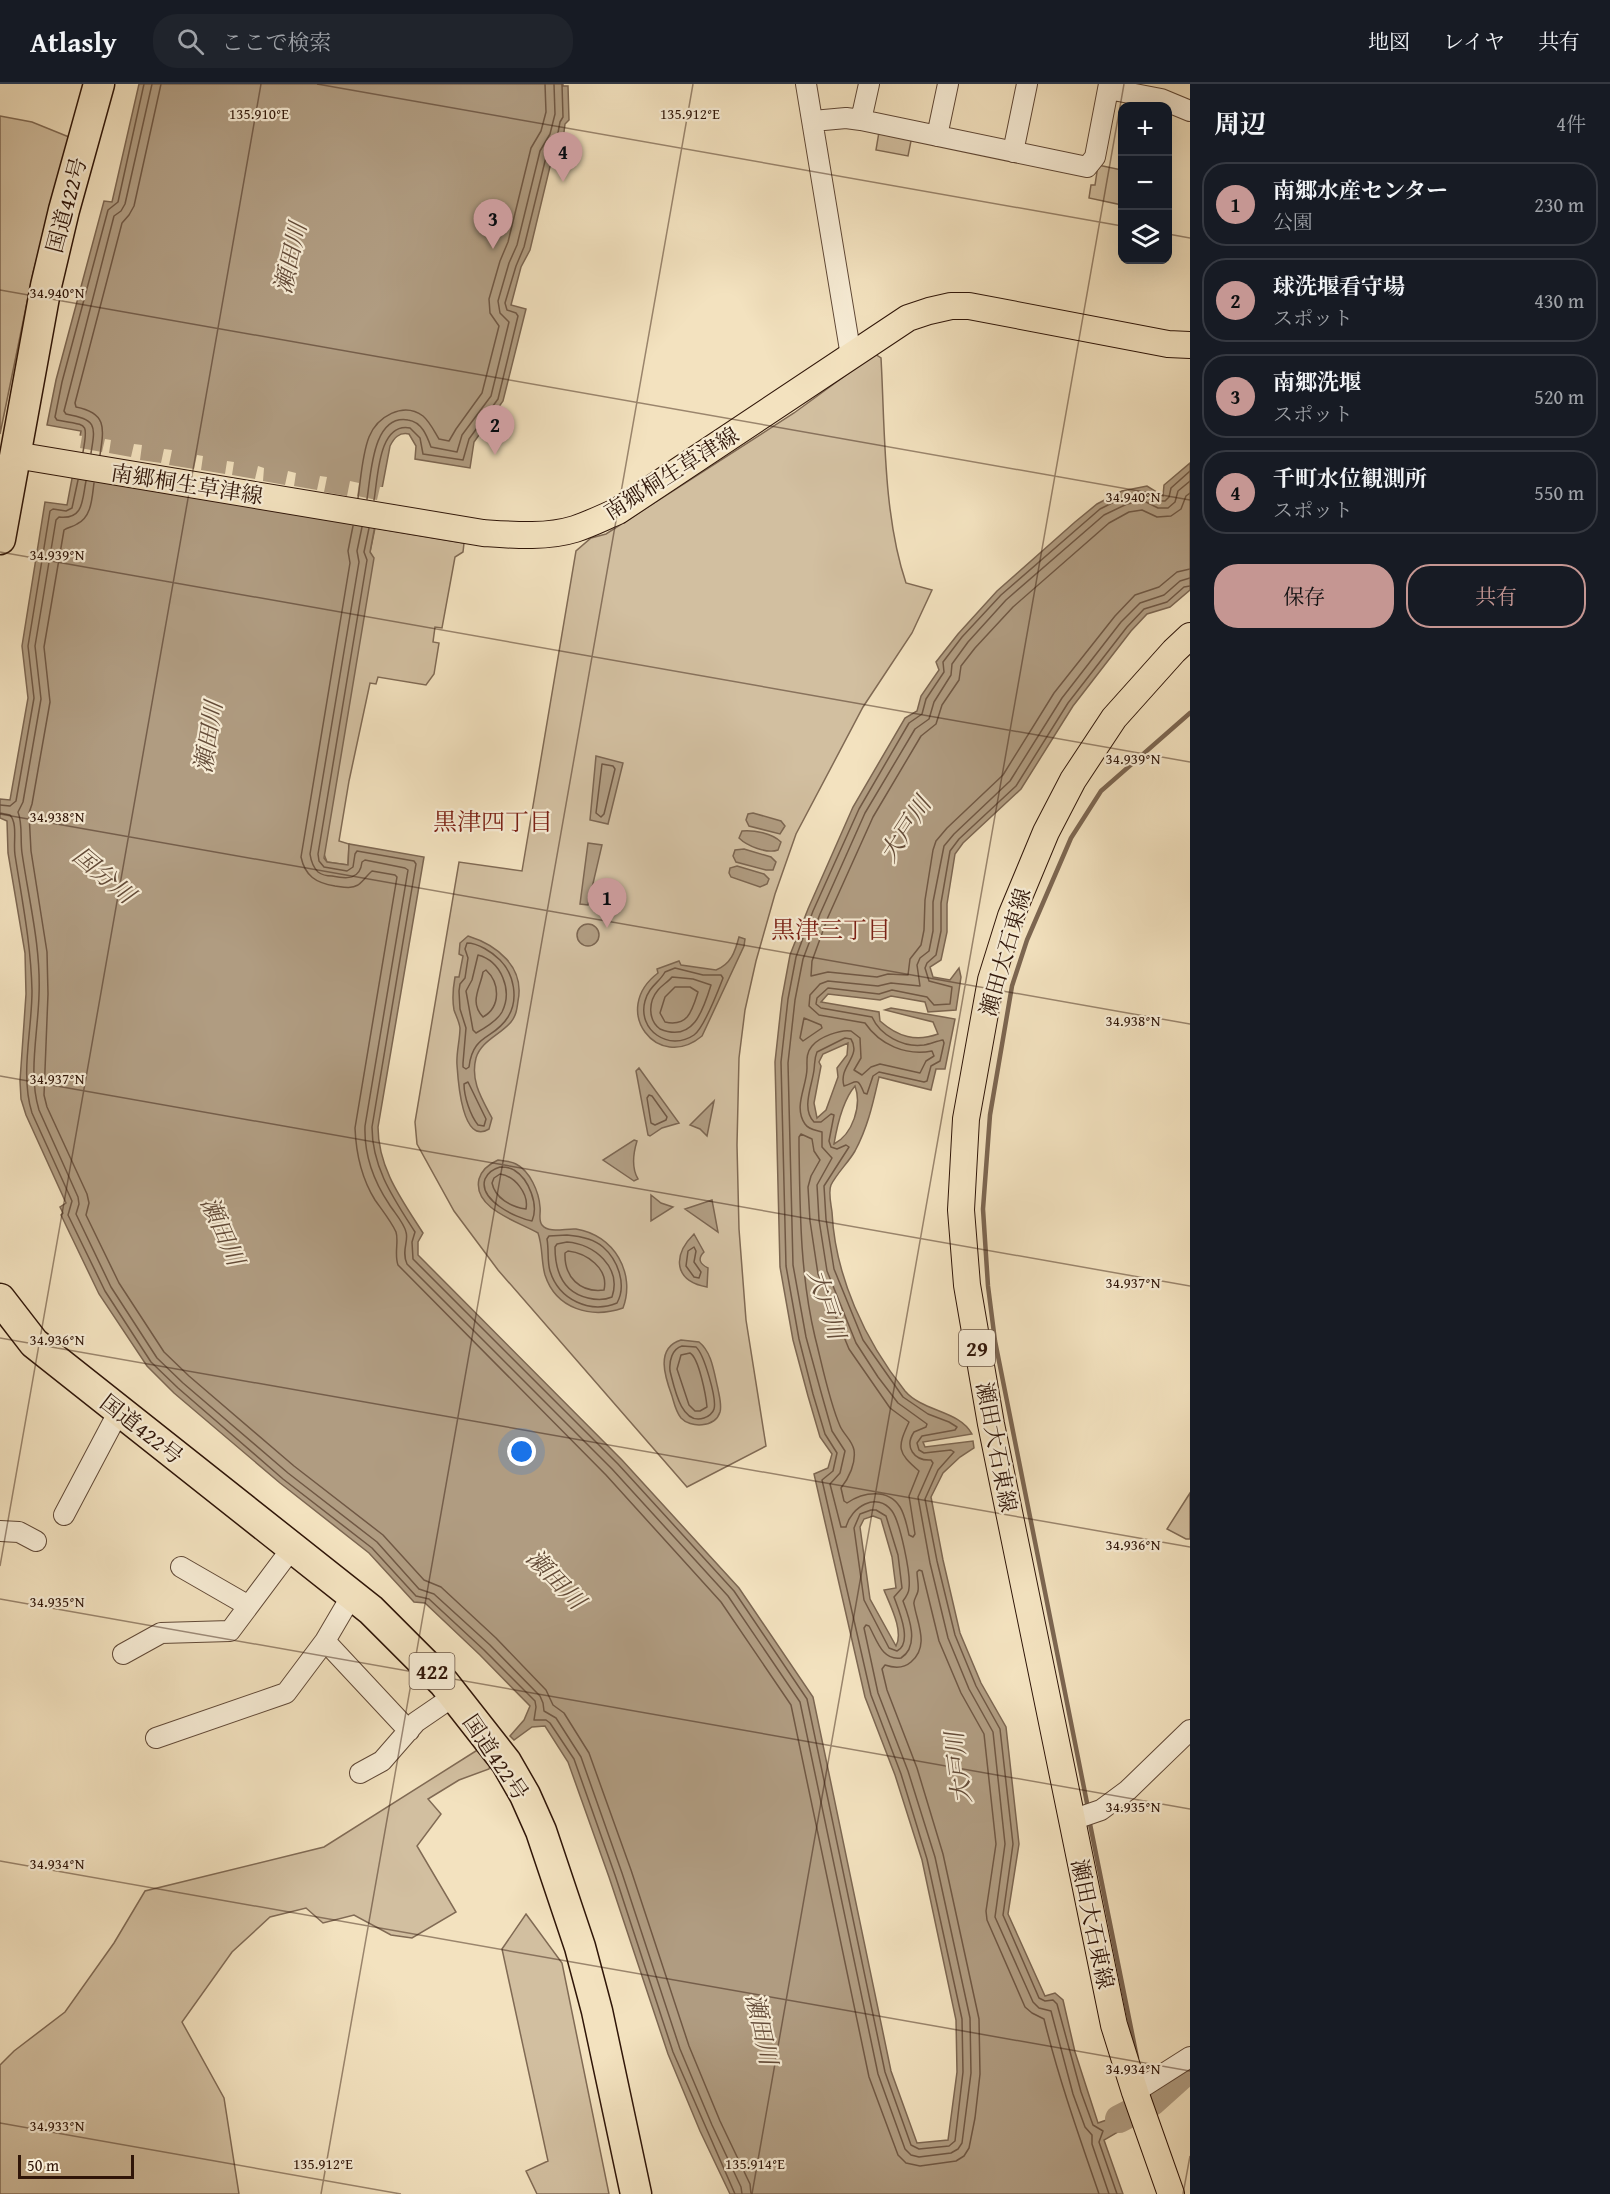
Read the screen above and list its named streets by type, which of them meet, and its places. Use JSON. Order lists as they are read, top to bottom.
{
  "streets": {
    "highway": ["国道422号", "422"],
    "main road": ["南郷桐生草津線", "瀬田大石東線", "29"]
  },
  "crossings": [
    ["国道422号", "南郷桐生草津線"]
  ],
  "districts": ["黒津四丁目", "黒津三丁目"],
  "water": ["瀬田川", "大戸川", "国分川"],
  "scale_bar": "50 m",
  "page": {
    "header": "Atlasly",
    "search": "ここで検索",
    "nav": ["地図", "レイヤ", "共有"],
    "heading": ["周辺", "4件"],
    "map_buttons": ["+", "−"],
    "pins": [
      "4",
      "3",
      "2",
      "1"
    ],
    "list": [
      {
        "mark": "1",
        "name": "南郷水産センター",
        "note": "公園",
        "value": "230 m"
      },
      {
        "mark": "2",
        "name": "球洗堰看守場",
        "note": "スポット",
        "value": "430 m"
      },
      {
        "mark": "3",
        "name": "南郷洗堰",
        "note": "スポット",
        "value": "520 m"
      },
      {
        "mark": "4",
        "name": "千町水位観測所",
        "note": "スポット",
        "value": "550 m"
      }
    ],
    "buttons": ["保存", "共有"],
    "scale": "50 m"
  },
  "coordinates": [
    "135.910°E",
    "135.912°E",
    "34.940°N",
    "34.939°N",
    "34.938°N",
    "34.937°N",
    "34.936°N",
    "34.935°N",
    "34.934°N",
    "34.933°N",
    "135.914°E"
  ]
}
